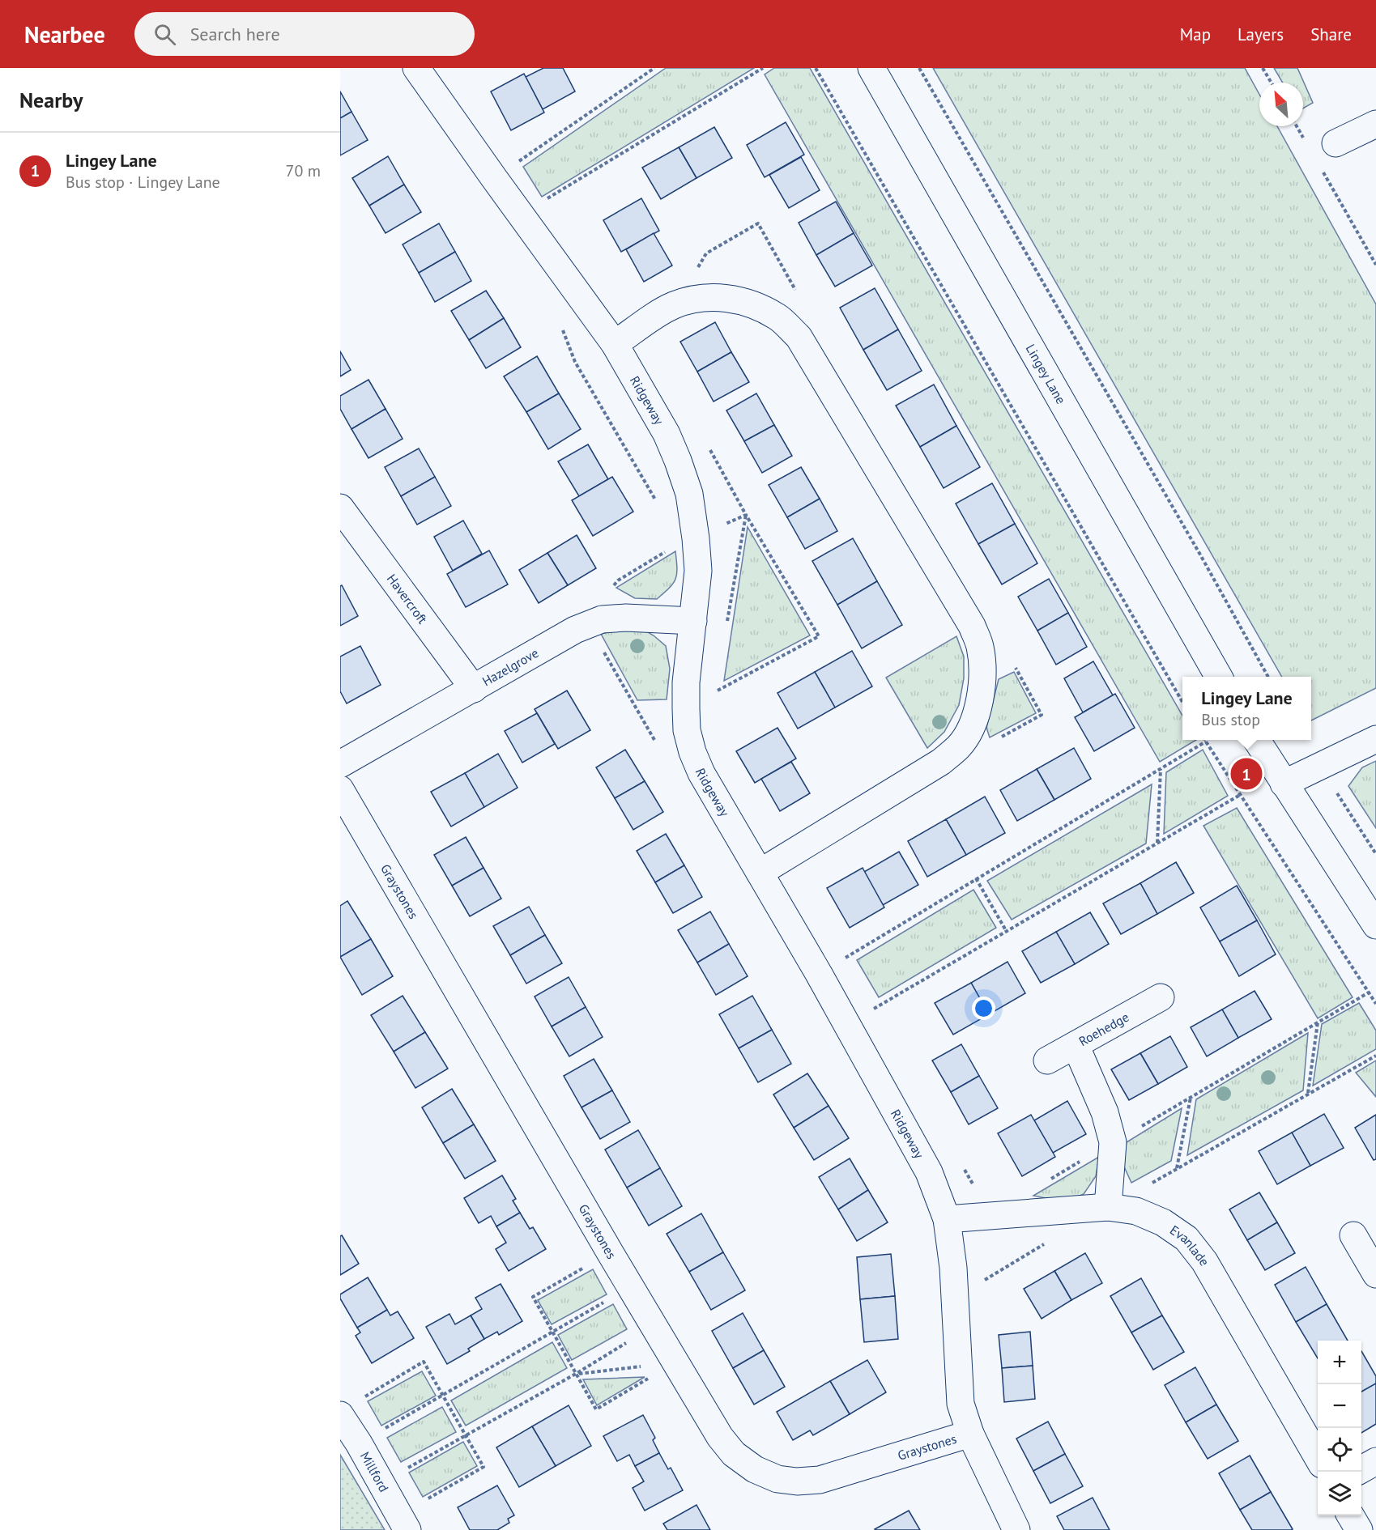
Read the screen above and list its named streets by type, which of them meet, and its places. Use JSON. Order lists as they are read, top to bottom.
{
  "streets": {
    "street": [
      "Lingey Lane",
      "Ridgeway",
      "Havercroft",
      "Hazelgrove",
      "Graystones",
      "Roehedge",
      "Evanlade",
      "Millford"
    ]
  },
  "crossings": [
    ["Ridgeway", "Hazelgrove"],
    ["Ridgeway", "Graystones"],
    ["Ridgeway", "Evanlade"],
    ["Havercroft", "Hazelgrove"]
  ],
  "north": "top left",
  "page": {
    "header": "Nearbee",
    "search": "Search here",
    "nav": ["Map", "Layers", "Share"],
    "heading": "Nearby",
    "list": [
      {
        "mark": "1",
        "name": "Lingey Lane",
        "note": "Bus stop · Lingey Lane",
        "value": "70 m"
      }
    ],
    "popup": ["Lingey Lane", "Bus stop"],
    "pins": "1",
    "map_buttons": ["+", "−"]
  }
}
